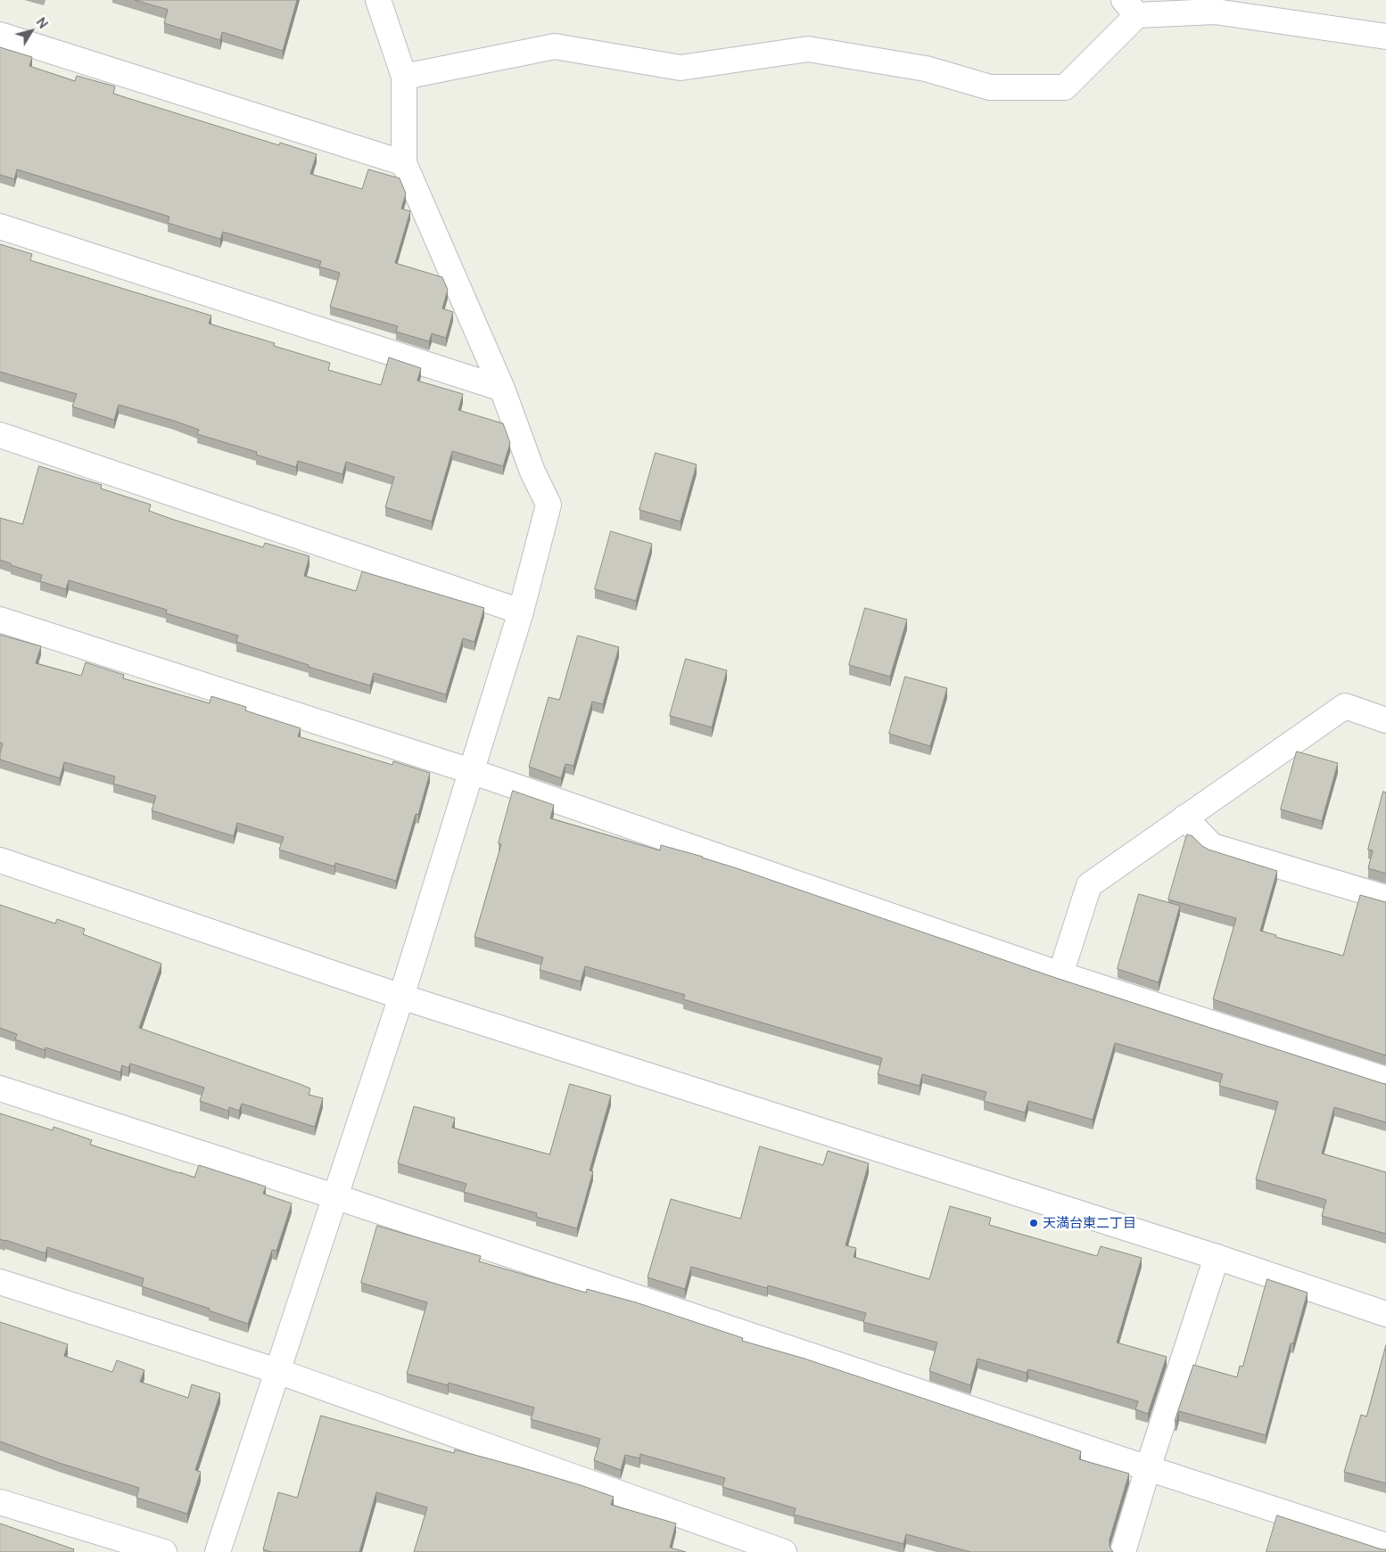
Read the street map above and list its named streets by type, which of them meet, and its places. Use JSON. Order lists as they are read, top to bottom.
{
  "places": ["天満台東二丁目"],
  "north": "top right"
}
